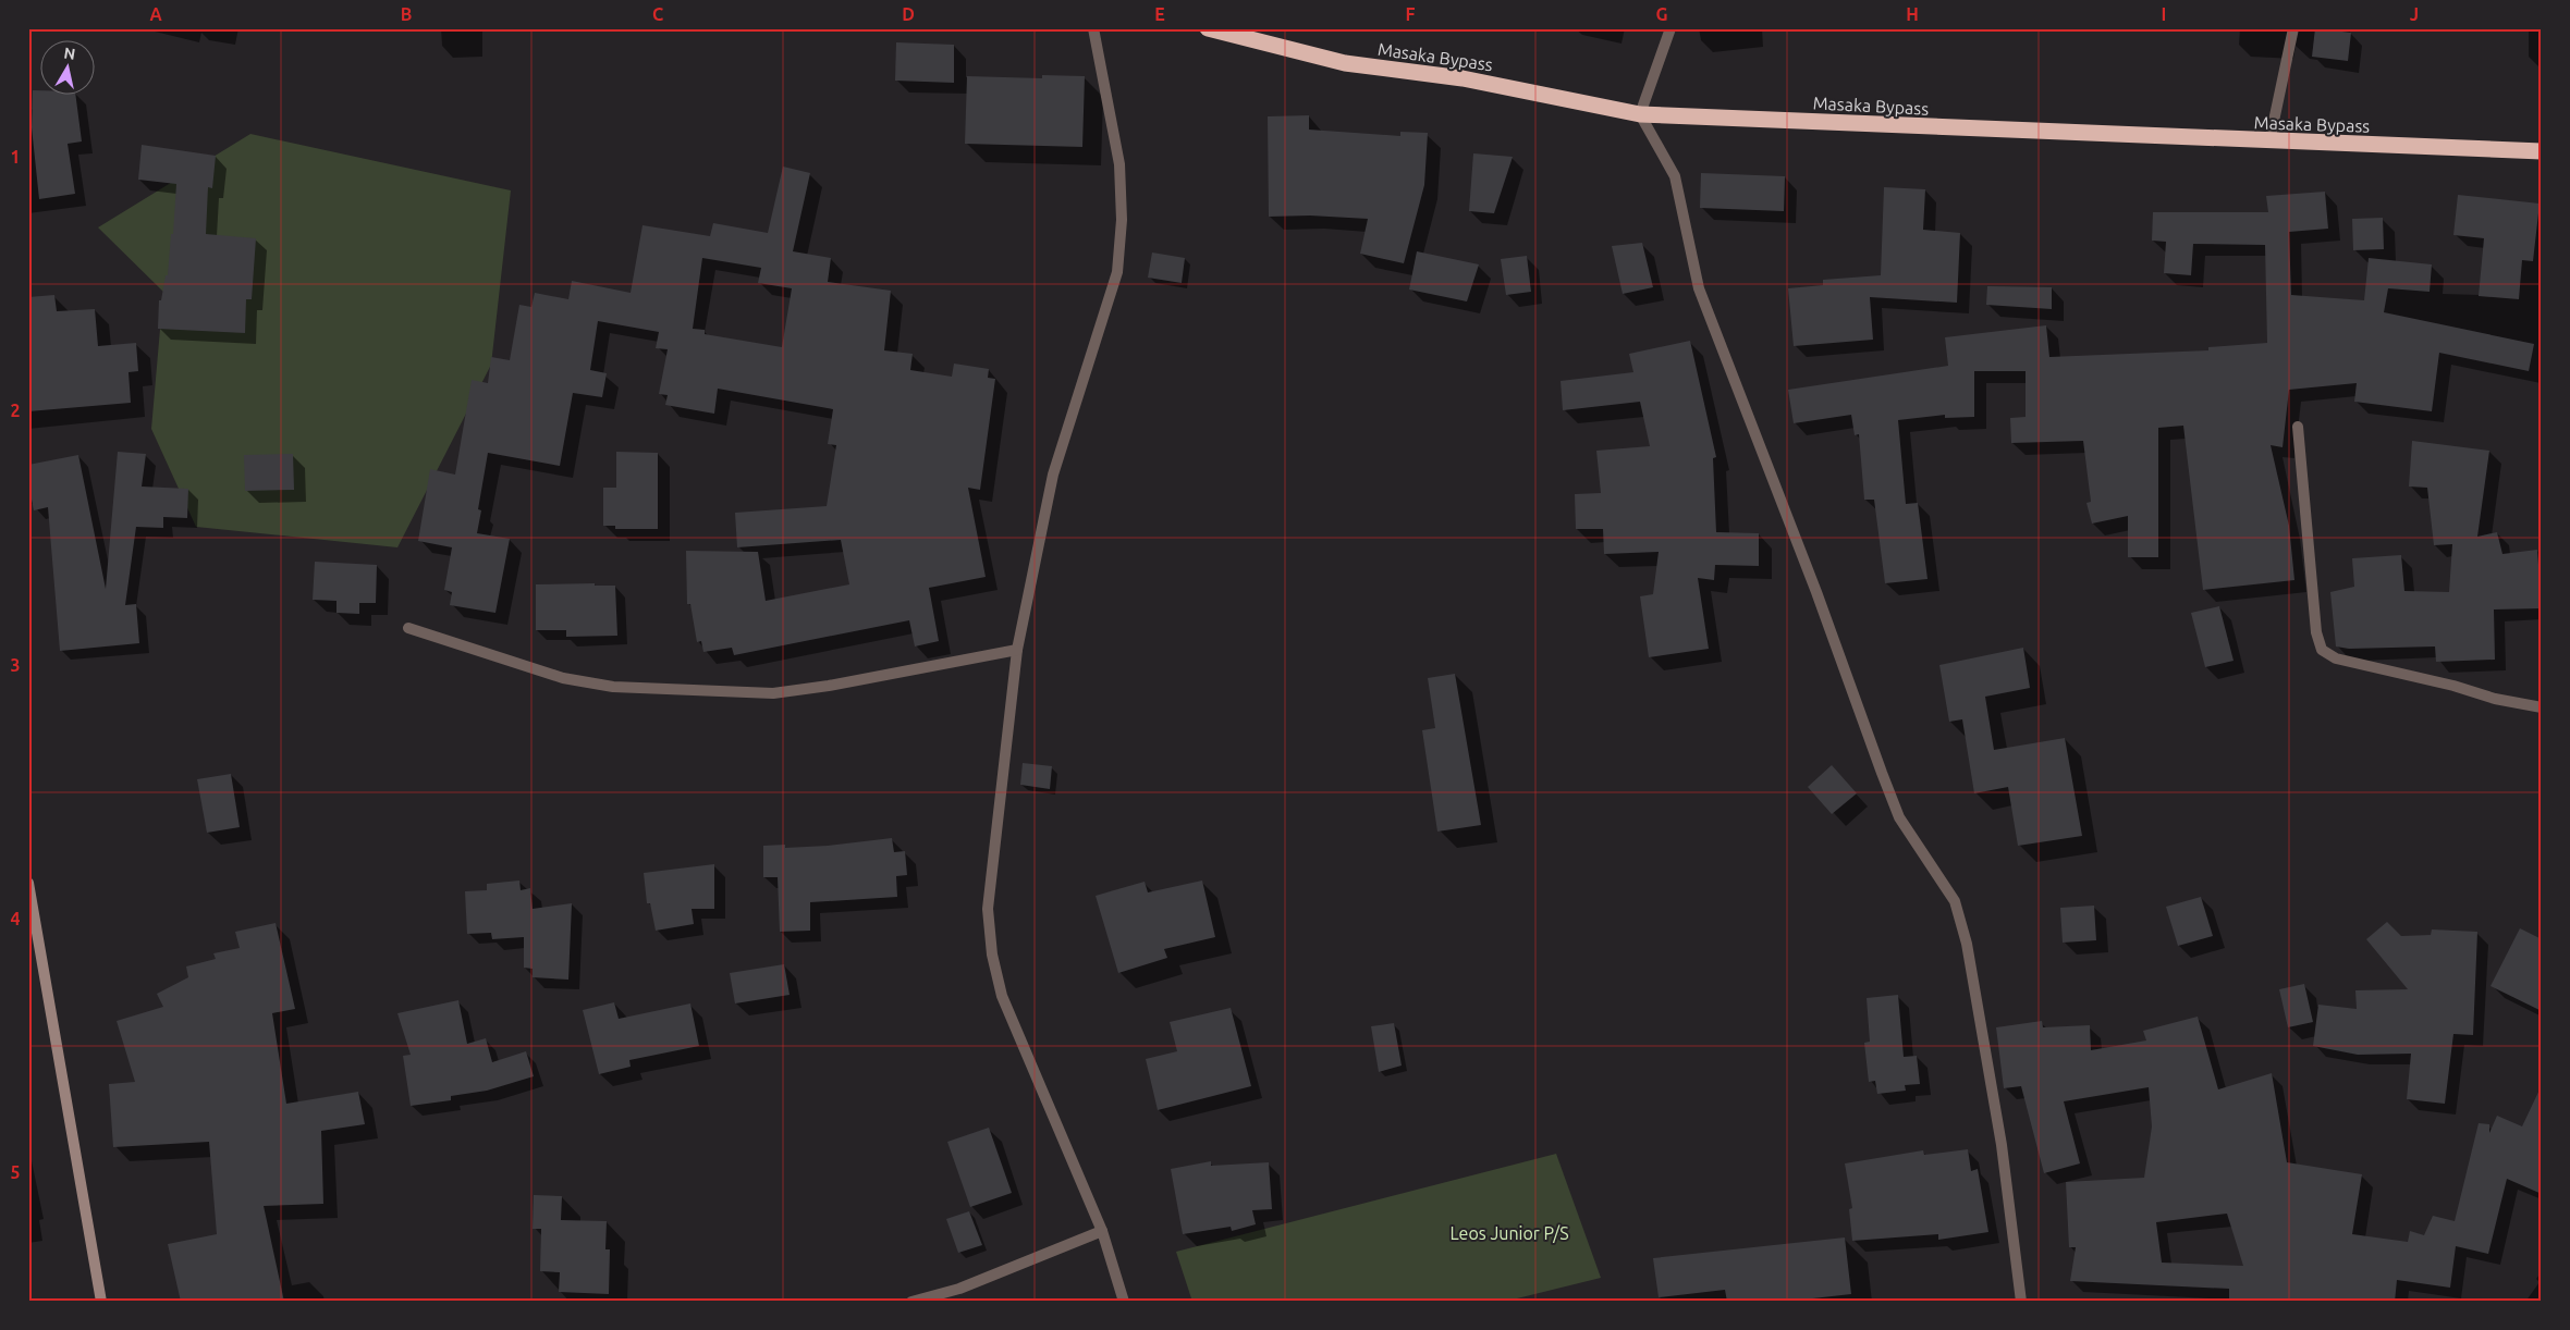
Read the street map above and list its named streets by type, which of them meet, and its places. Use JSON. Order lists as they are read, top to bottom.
{
  "streets": {
    "highway": ["Masaka Bypass"]
  },
  "parks": ["Leos Junior P/S"],
  "north": "top",
  "grid": {
    "columns": [
      "A",
      "B",
      "C",
      "D",
      "E",
      "F",
      "G",
      "H",
      "I",
      "J"
    ],
    "rows": [
      "1",
      "2",
      "3",
      "4",
      "5"
    ]
  }
}
